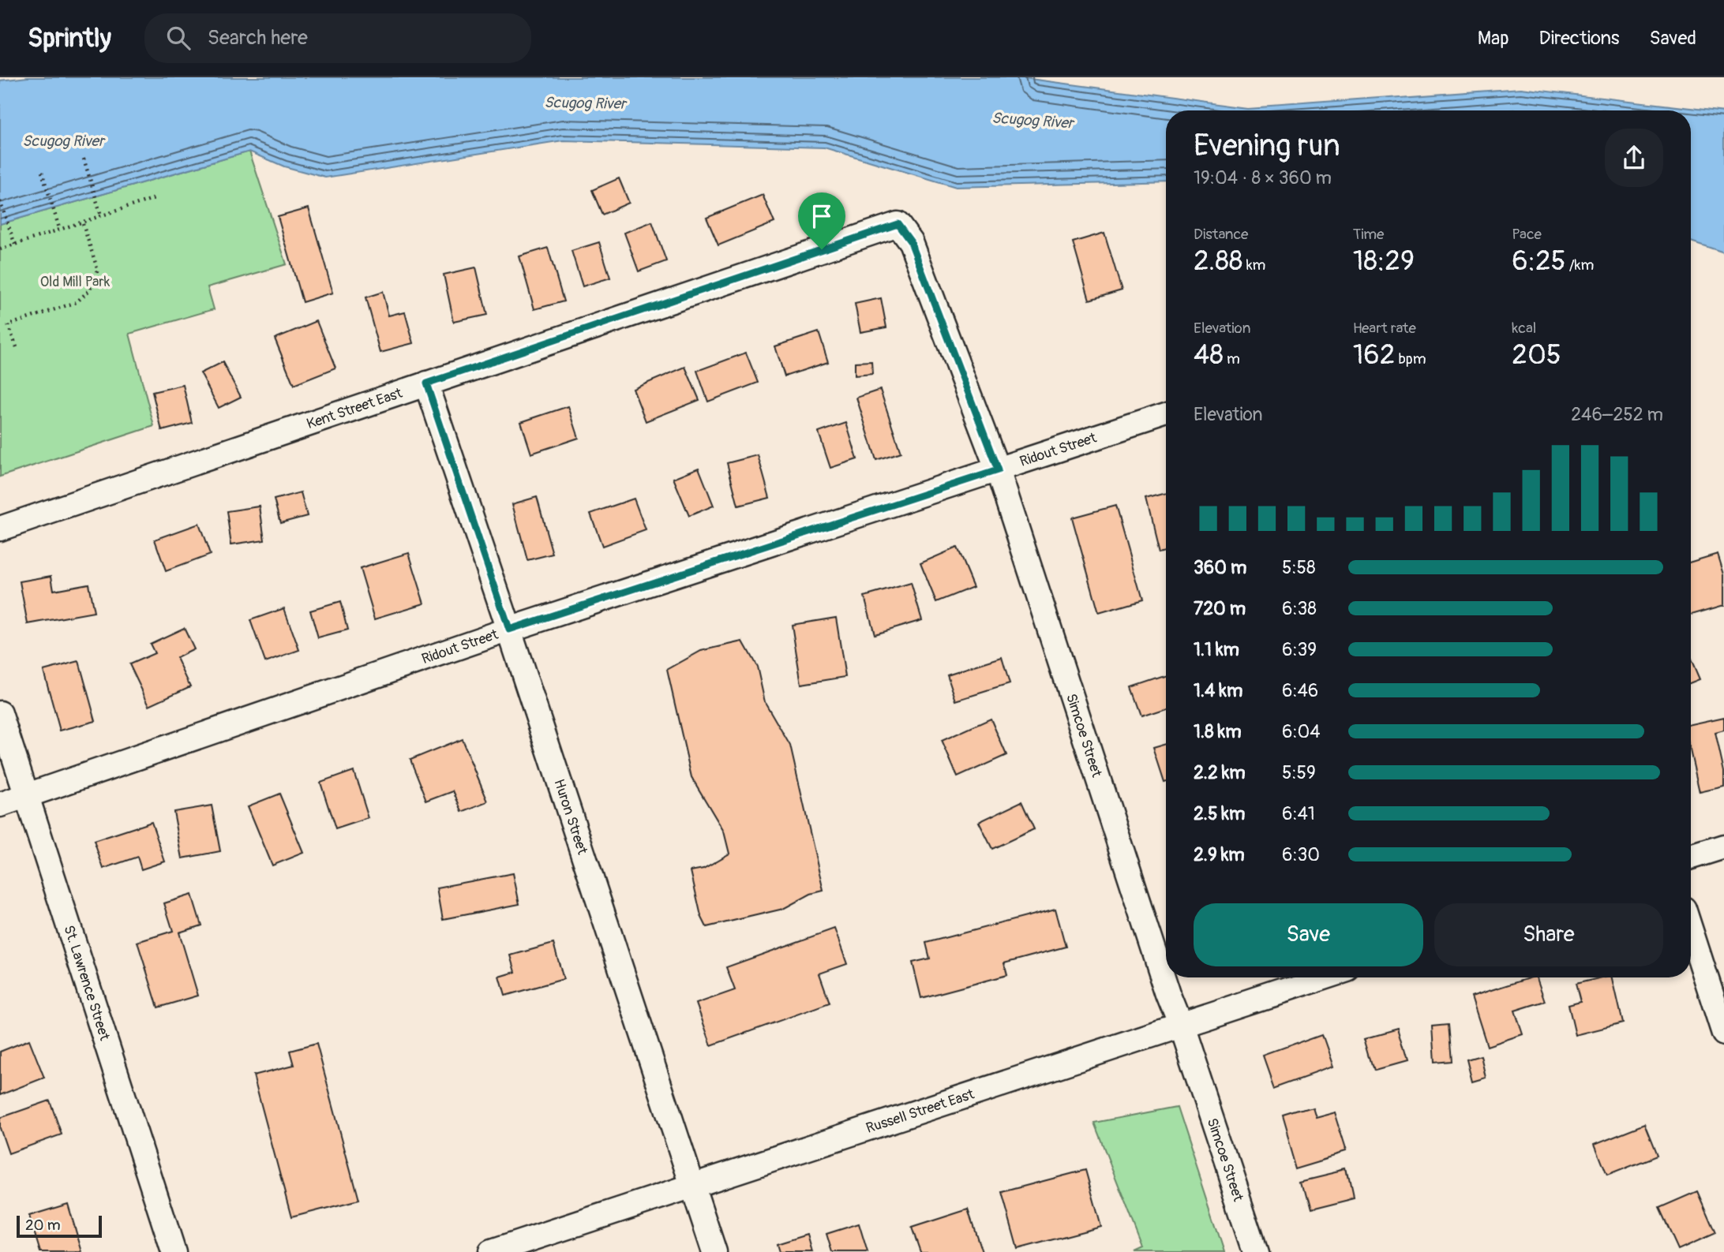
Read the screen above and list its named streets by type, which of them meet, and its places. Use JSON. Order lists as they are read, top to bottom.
{
  "streets": {
    "street": [
      "Kent Street East",
      "Ridout Street",
      "Simcoe Street",
      "Huron Street",
      "St. Lawrence Street",
      "Russell Street East"
    ]
  },
  "crossings": [
    ["Kent Street East", "Simcoe Street"],
    ["Kent Street East", "Huron Street"],
    ["Ridout Street", "Simcoe Street"],
    ["Ridout Street", "Huron Street"],
    ["Ridout Street", "St. Lawrence Street"],
    ["Simcoe Street", "Russell Street East"],
    ["Huron Street", "Russell Street East"]
  ],
  "water": ["Scugog River"],
  "parks": ["Old Mill Park"],
  "scale_bar": "20 m",
  "page": {
    "header": "Sprintly",
    "search": "Search here",
    "nav": ["Map", "Directions", "Saved"],
    "heading": ["Evening run", "19:04 · 8 × 360 m"],
    "stats": [
      ["Distance", "2.88 km"],
      ["Time", "18:29"],
      ["Pace", "6:25 /km"],
      ["Elevation", "48 m"],
      ["Heart rate", "162 bpm"],
      ["kcal", "205"]
    ],
    "chart": ["Elevation", "246–252 m"],
    "list": [
      {
        "name": "360 m",
        "note": "5:58"
      },
      {
        "name": "720 m",
        "note": "6:38"
      },
      {
        "name": "1.1 km",
        "note": "6:39"
      },
      {
        "name": "1.4 km",
        "note": "6:46"
      },
      {
        "name": "1.8 km",
        "note": "6:04"
      },
      {
        "name": "2.2 km",
        "note": "5:59"
      },
      {
        "name": "2.5 km",
        "note": "6:41"
      },
      {
        "name": "2.9 km",
        "note": "6:30"
      }
    ],
    "buttons": ["Save", "Share"],
    "scale": "20 m"
  }
}
